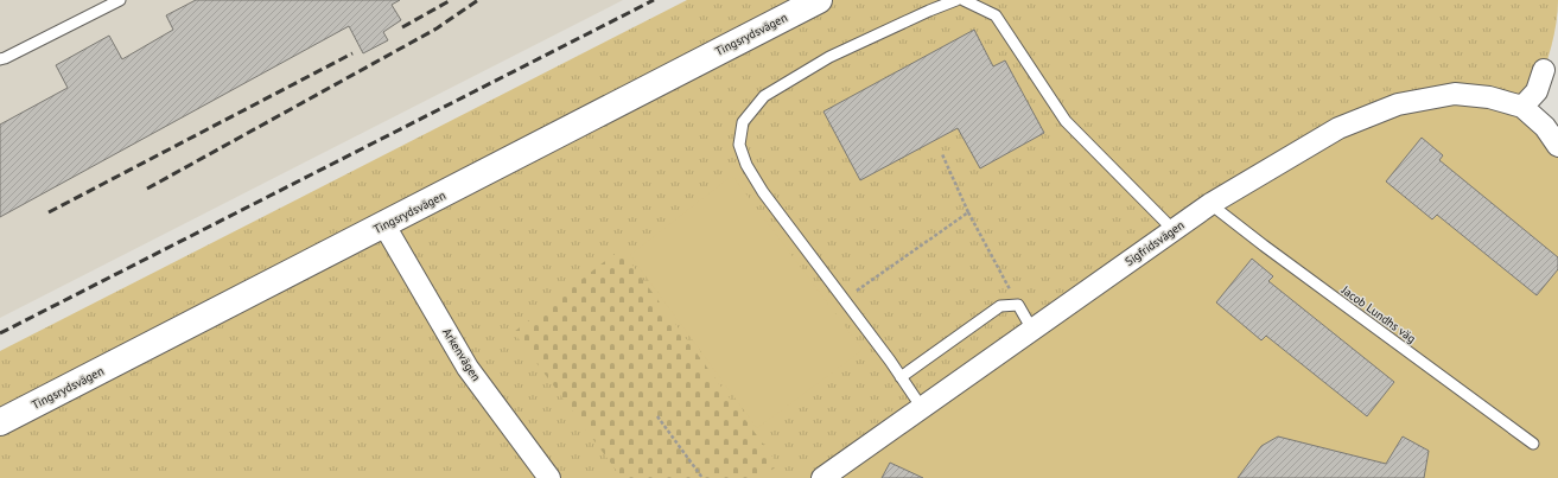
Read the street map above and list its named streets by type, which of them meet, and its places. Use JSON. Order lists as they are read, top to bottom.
{
  "streets": {
    "street": ["Tingsrydsvägen", "Sigfridsvägen", "Arkenvägen"],
    "lane": ["Jacob Lundhs väg"]
  },
  "crossings": [
    ["Tingsrydsvägen", "Arkenvägen"],
    ["Sigfridsvägen", "Jacob Lundhs väg"]
  ]
}
